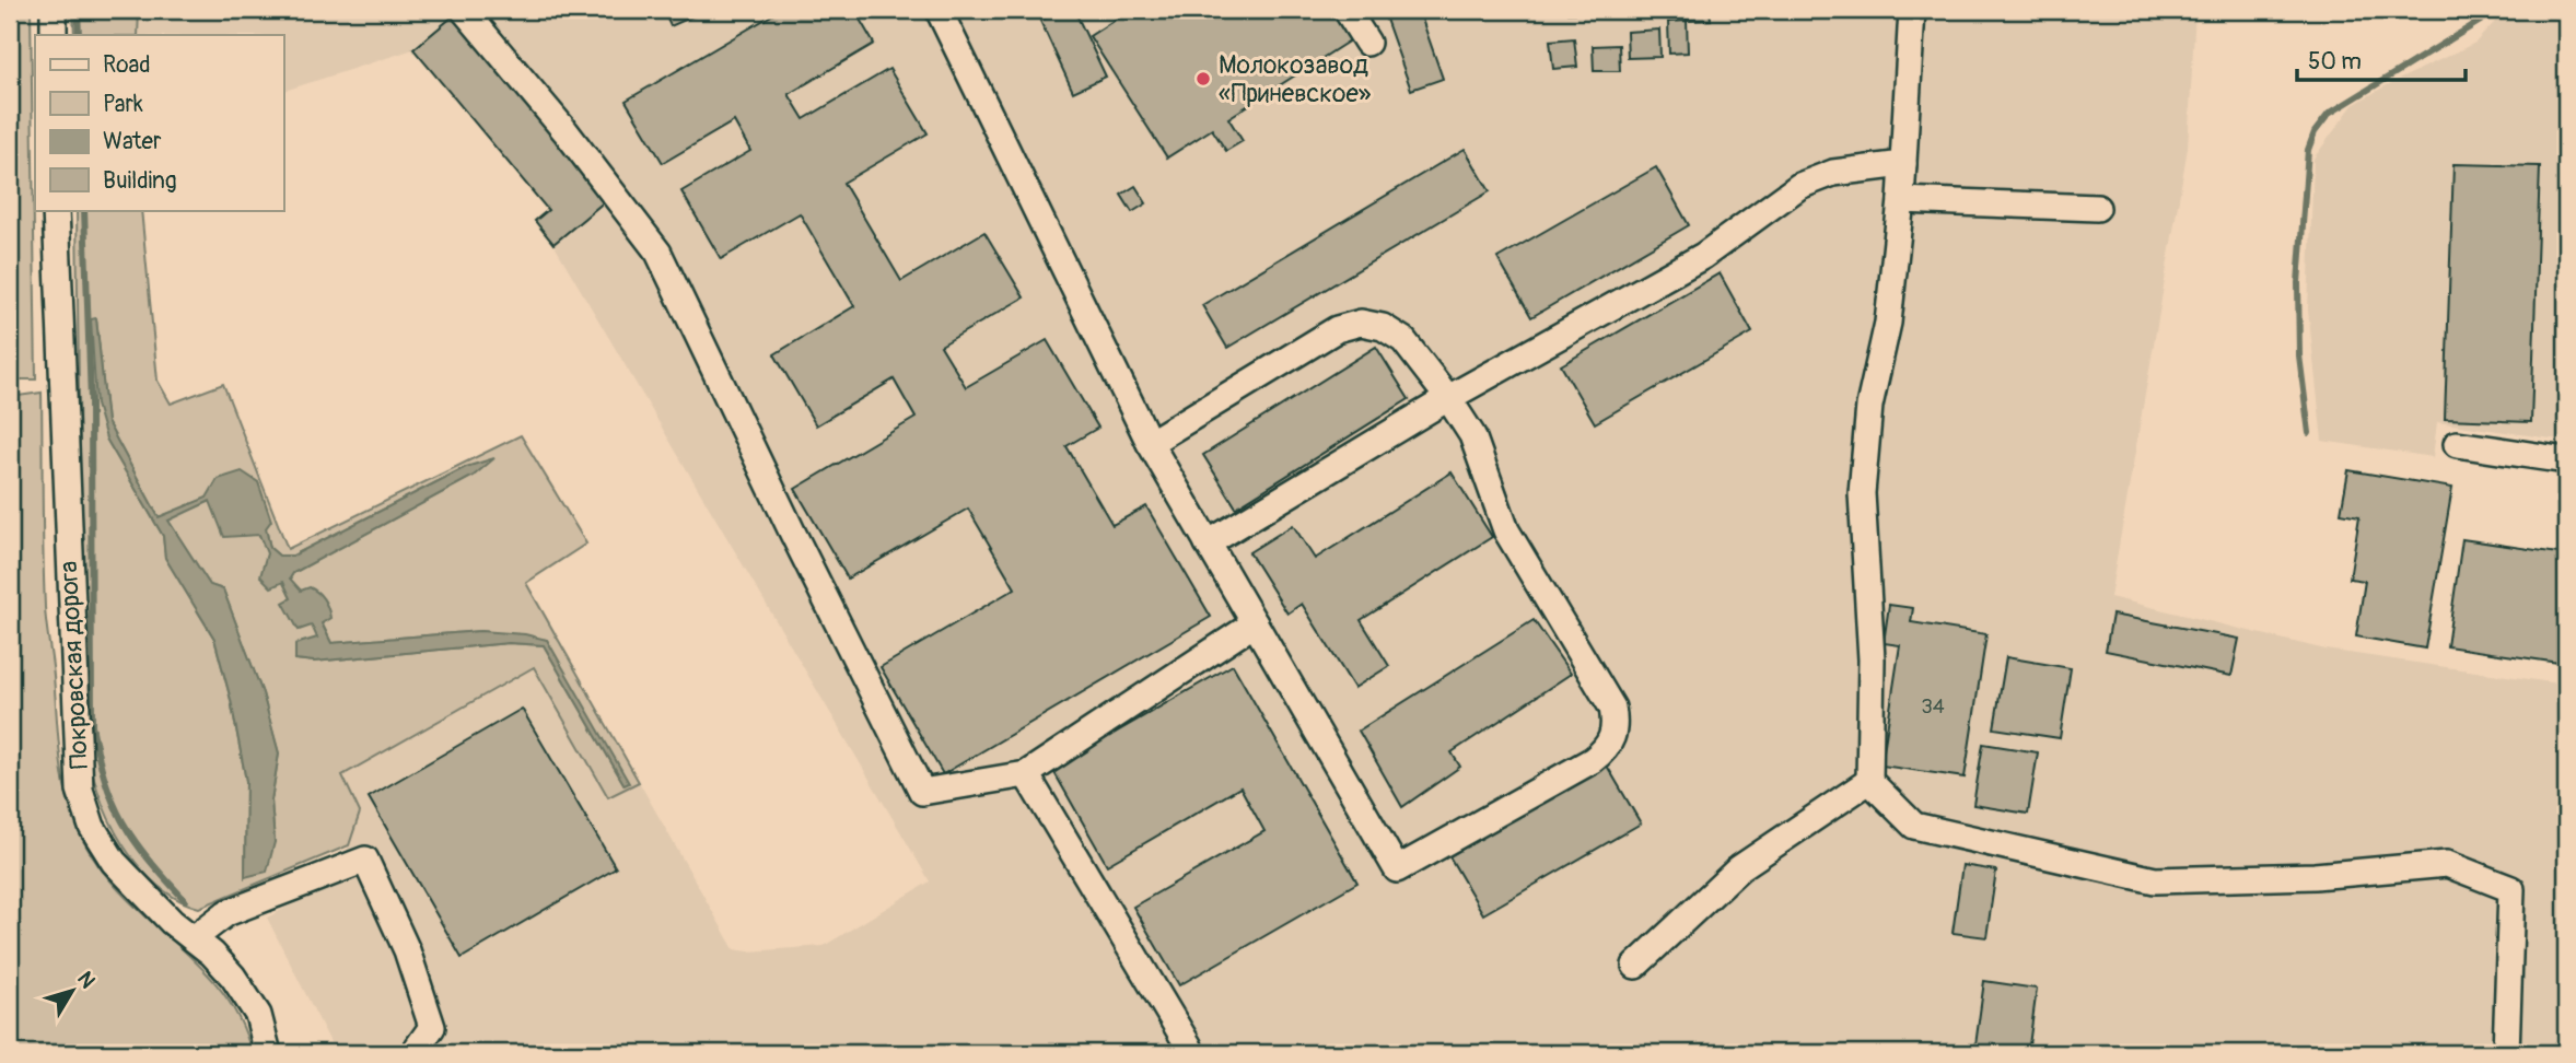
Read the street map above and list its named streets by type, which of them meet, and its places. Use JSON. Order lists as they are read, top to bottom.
{
  "streets": {
    "street": ["Покровская дорога"]
  },
  "places": ["Молокозавод «Приневское»"],
  "house_numbers": ["34"],
  "legend": [
    "Road",
    "Park",
    "Water",
    "Building"
  ],
  "scale_bar": "50 m",
  "north": "top right"
}
